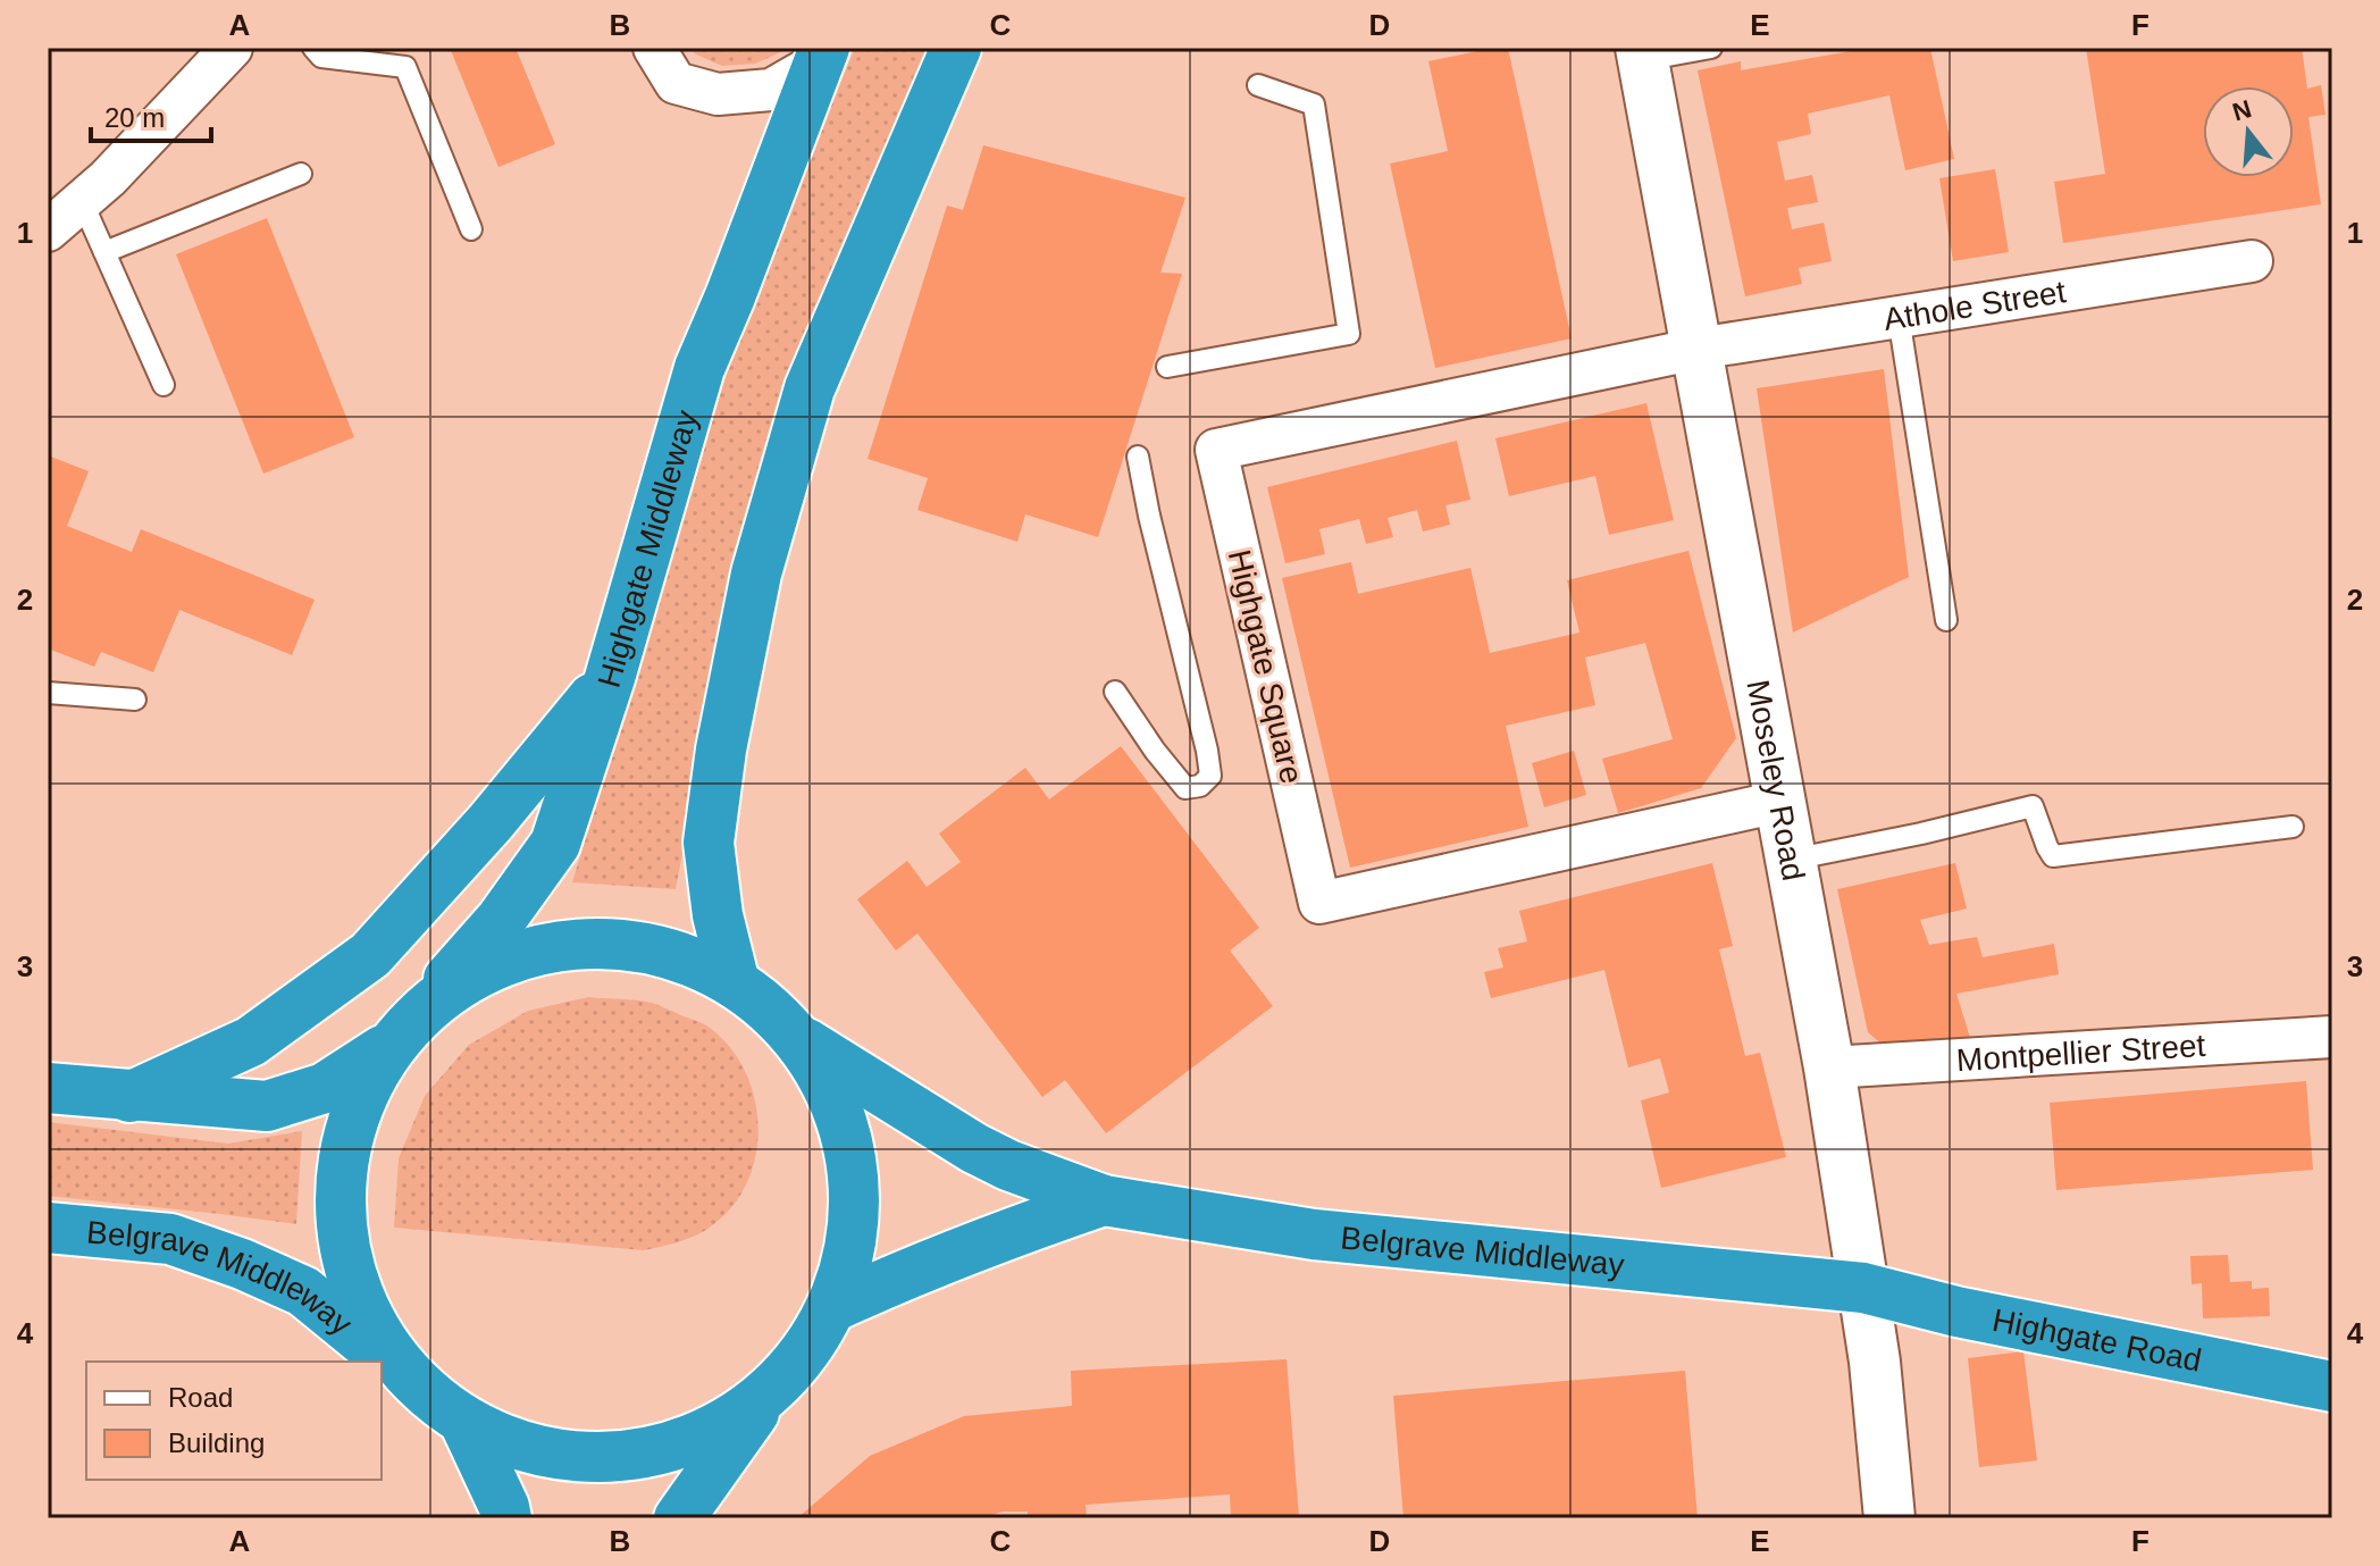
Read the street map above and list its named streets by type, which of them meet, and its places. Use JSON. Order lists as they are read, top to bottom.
{
  "streets": {
    "highway": ["Highgate Middleway", "Belgrave Middleway", "Highgate Road"],
    "street": [
      "Athole Street",
      "Highgate Square",
      "Moseley Road",
      "Montpellier Street"
    ]
  },
  "crossings": [
    ["Athole Street", "Highgate Square"],
    ["Athole Street", "Moseley Road"],
    ["Highgate Square", "Moseley Road"],
    ["Moseley Road", "Montpellier Street"],
    ["Moseley Road", "Belgrave Middleway"],
    ["Moseley Road", "Highgate Road"],
    ["Belgrave Middleway", "Highgate Road"]
  ],
  "legend": ["Road", "Building"],
  "scale_bar": "20 m",
  "north": "top",
  "grid": {
    "columns": [
      "A",
      "B",
      "C",
      "D",
      "E",
      "F"
    ],
    "rows": [
      "1",
      "2",
      "3",
      "4"
    ]
  }
}
